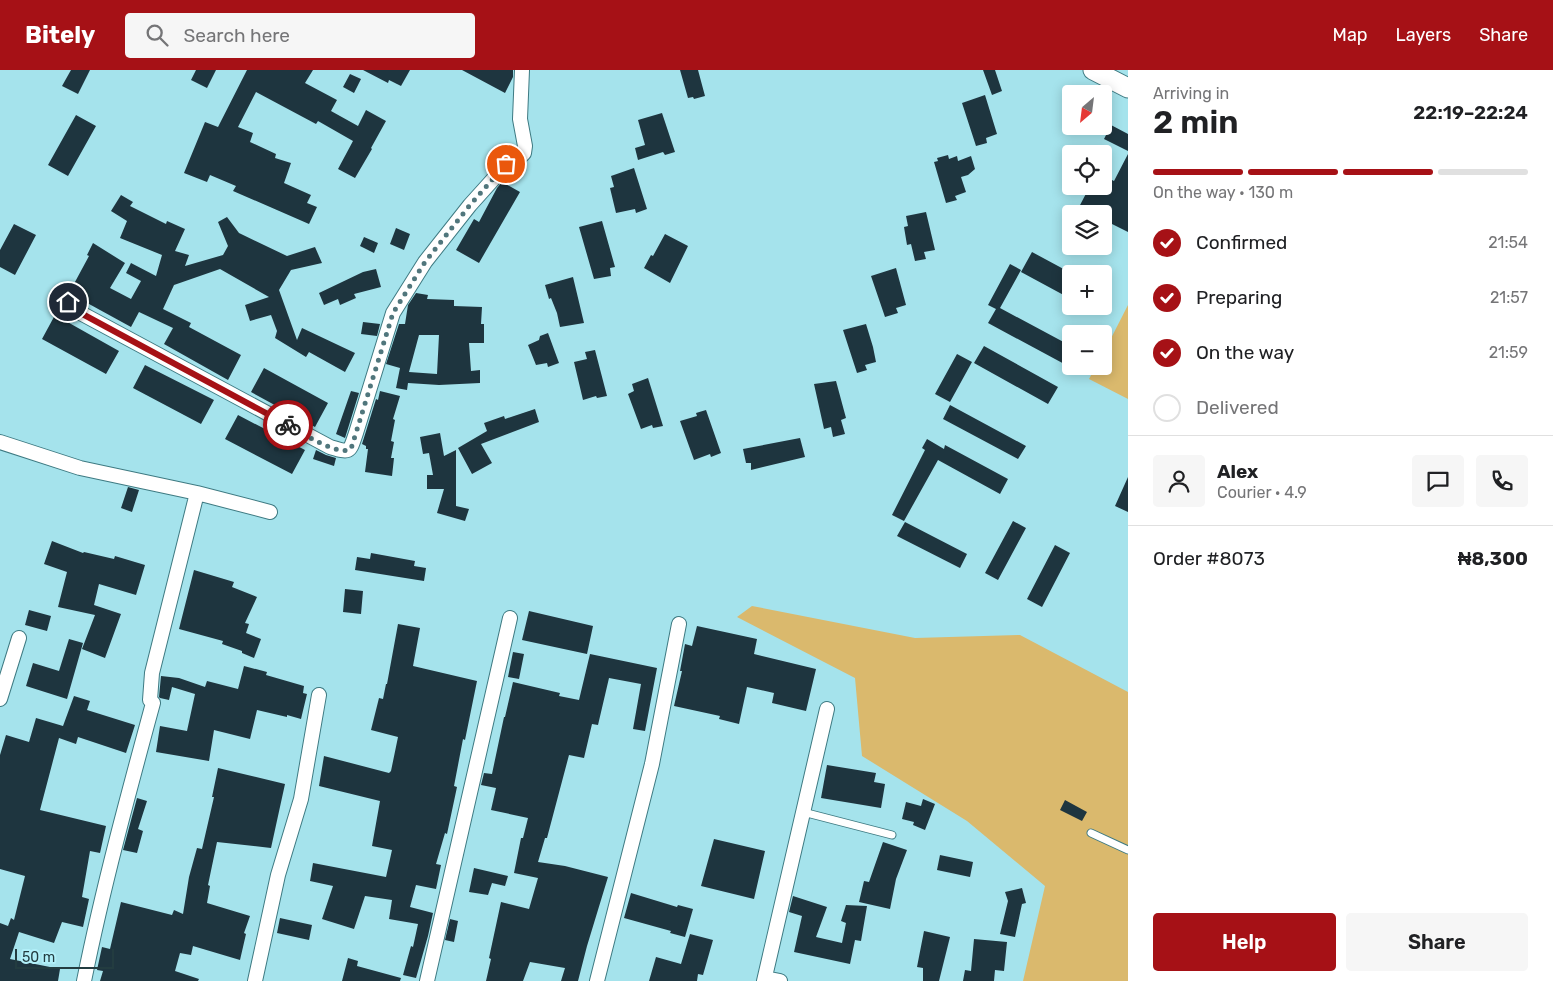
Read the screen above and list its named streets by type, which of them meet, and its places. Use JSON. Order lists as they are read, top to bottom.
{
  "scale_bar": "50 m",
  "north": "bottom left",
  "page": {
    "header": "Bitely",
    "search": "Search here",
    "nav": ["Map", "Layers", "Share"],
    "heading": ["2 min", "Arriving in", "22:19–22:24"],
    "panel": [
      "Alex",
      "Courier · 4.9",
      "Order #8073",
      "₦8,300"
    ],
    "map_buttons": ["+", "−"],
    "bar": "On the way · 130 m",
    "list": [
      ["Confirmed", "21:54"],
      ["Preparing", "21:57"],
      ["On the way", "21:59"],
      "Delivered"
    ],
    "buttons": ["Help", "Share"],
    "scale": "50 m"
  }
}
